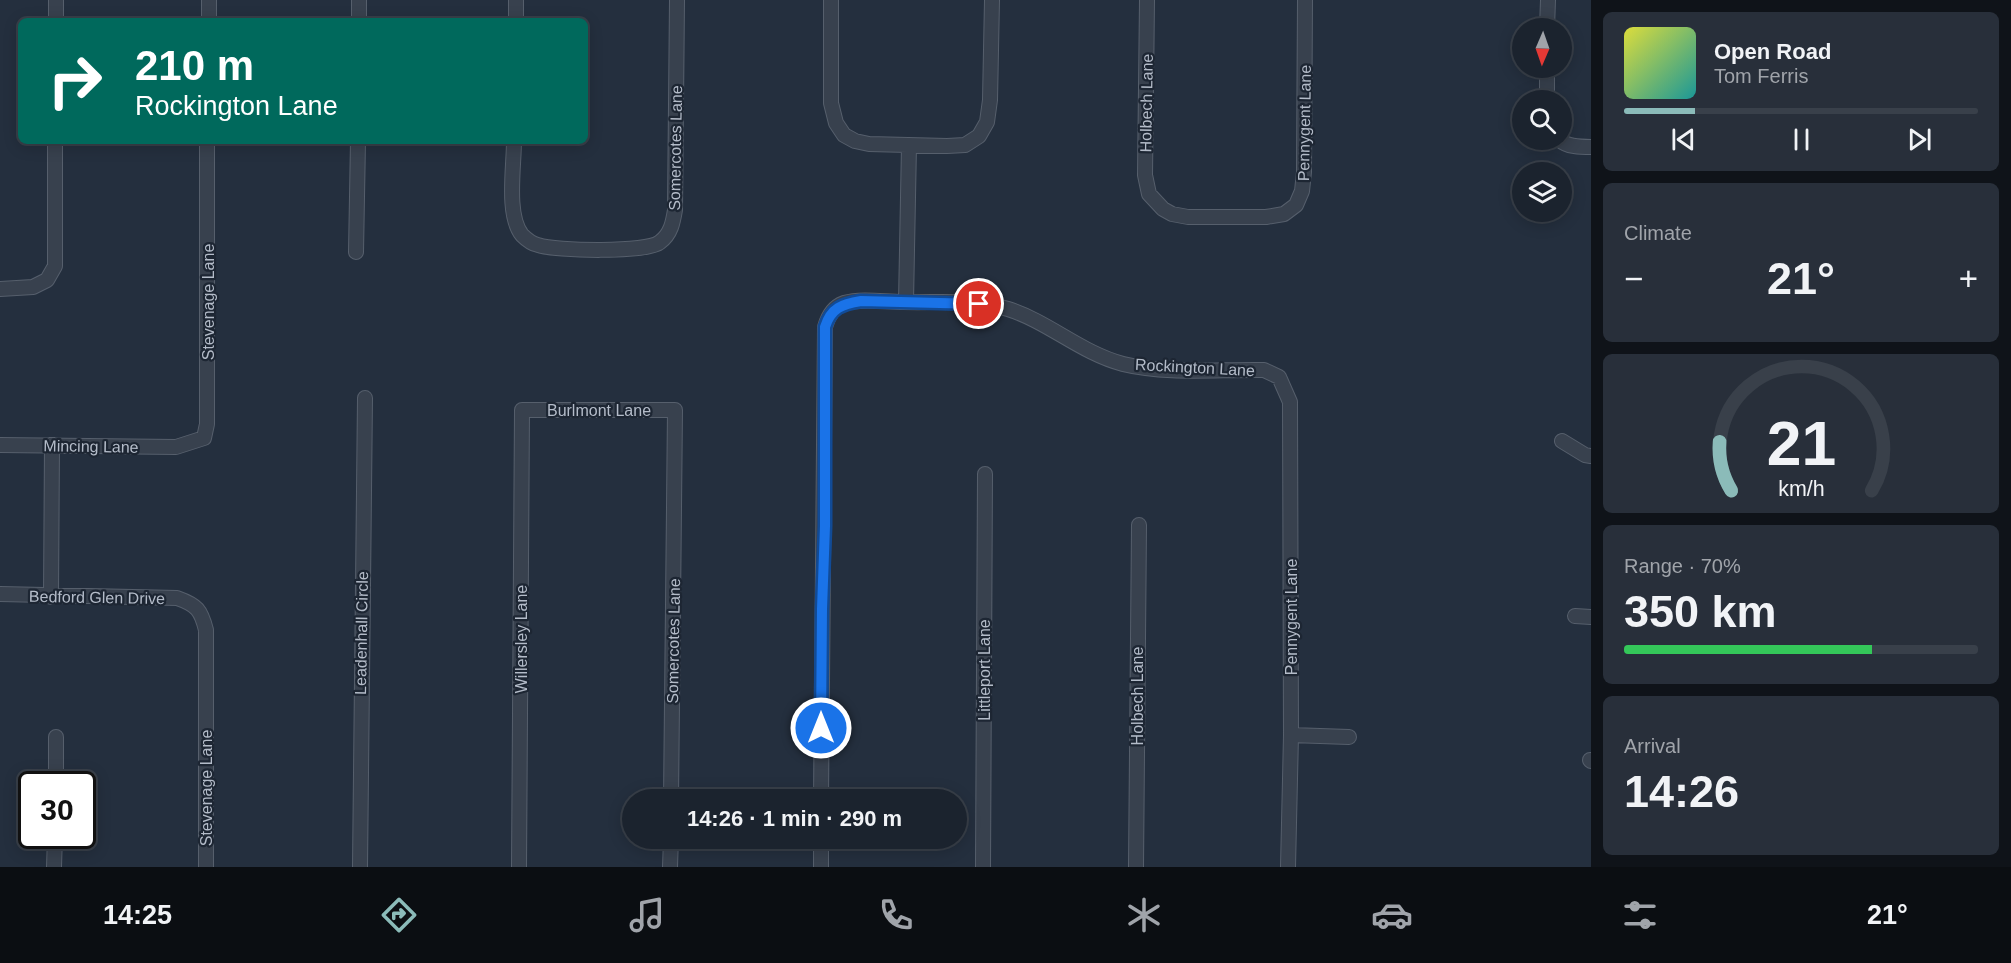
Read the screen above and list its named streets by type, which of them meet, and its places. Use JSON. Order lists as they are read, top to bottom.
{
  "streets": {
    "street": [
      "Holbech Lane",
      "Pennygent Lane",
      "Somercotes Lane",
      "Stevenage Lane",
      "Rockington Lane",
      "Burlmont Lane",
      "Mincing Lane",
      "Bedford Glen Drive",
      "Leadenhall Circle",
      "Willersley Lane",
      "Littleport Lane"
    ]
  },
  "crossings": [
    ["Holbech Lane", "Pennygent Lane"],
    ["Pennygent Lane", "Rockington Lane"],
    ["Somercotes Lane", "Burlmont Lane"],
    ["Stevenage Lane", "Mincing Lane"],
    ["Stevenage Lane", "Bedford Glen Drive"],
    ["Burlmont Lane", "Willersley Lane"]
  ],
  "north": "bottom",
  "page": {
    "turn": ["210 m", "Rockington Lane"],
    "song": ["Open Road", "Tom Ferris"],
    "tile": [
      "Climate",
      ["Range · 70%", "350 km"],
      ["Arrival", "14:26"]
    ],
    "heat": ["−", "21°", "+"],
    "limit": "30",
    "trip": "14:26 · 1 min · 290 m",
    "tabs": ["14:25", "21°"],
    "gauge": ["21", "km/h"]
  }
}
